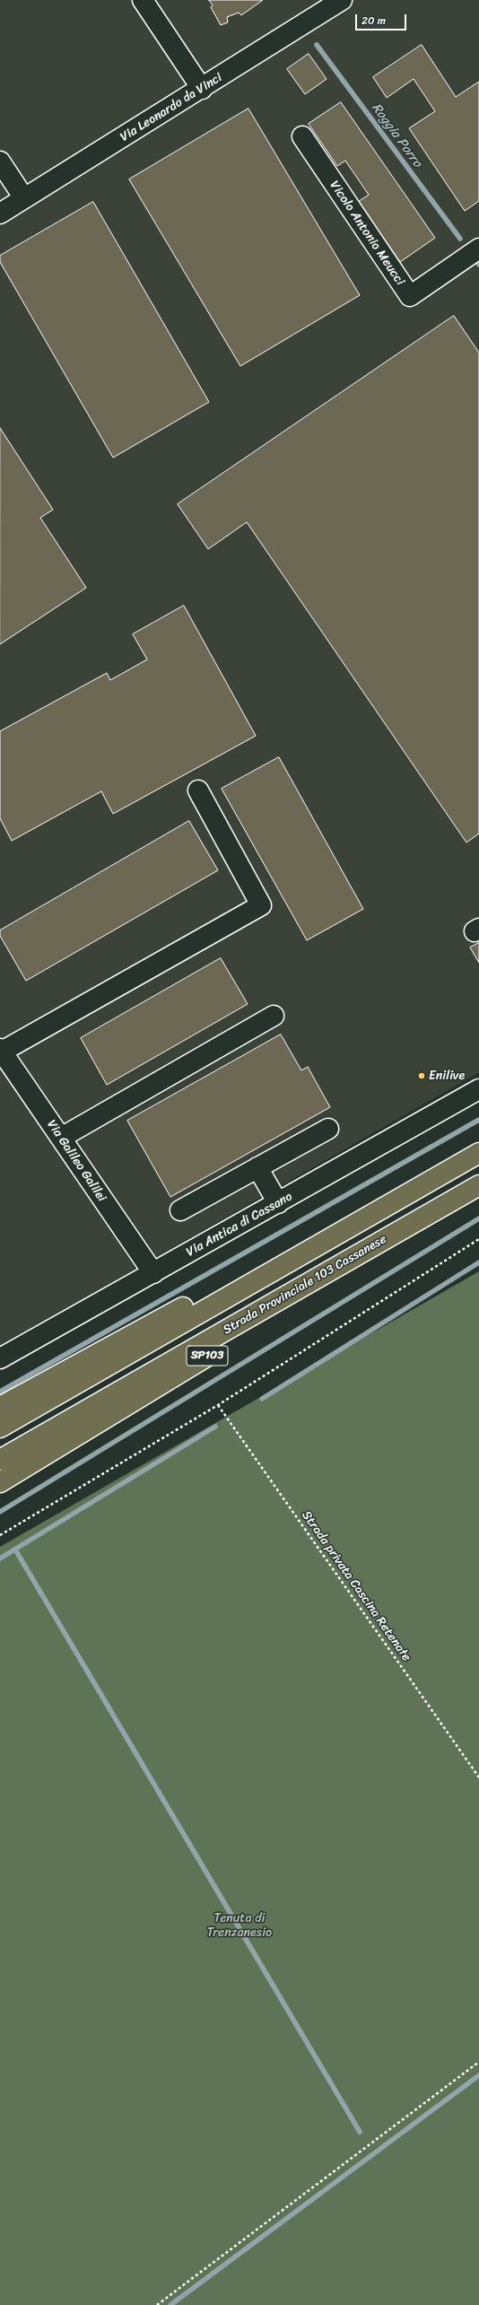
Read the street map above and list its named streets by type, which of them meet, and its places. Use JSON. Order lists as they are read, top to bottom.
{
  "streets": {
    "highway": ["Strada Provinciale 103 Cassanese", "SP103"],
    "street": [
      "Via Leonardo da Vinci",
      "Vicolo Antonio Meucci",
      "Via Galileo Galilei",
      "Via Antica di Cassano"
    ],
    "path": ["Strada privata Cascina Retenate"]
  },
  "crossings": [
    ["Via Galileo Galilei", "Via Antica di Cassano"],
    ["Strada Provinciale 103 Cassanese", "SP103"]
  ],
  "water": ["Roggia Porro"],
  "parks": ["Tenuta di Trenzanesio"],
  "places": ["Enilive"],
  "scale_bar": "20 m"
}
